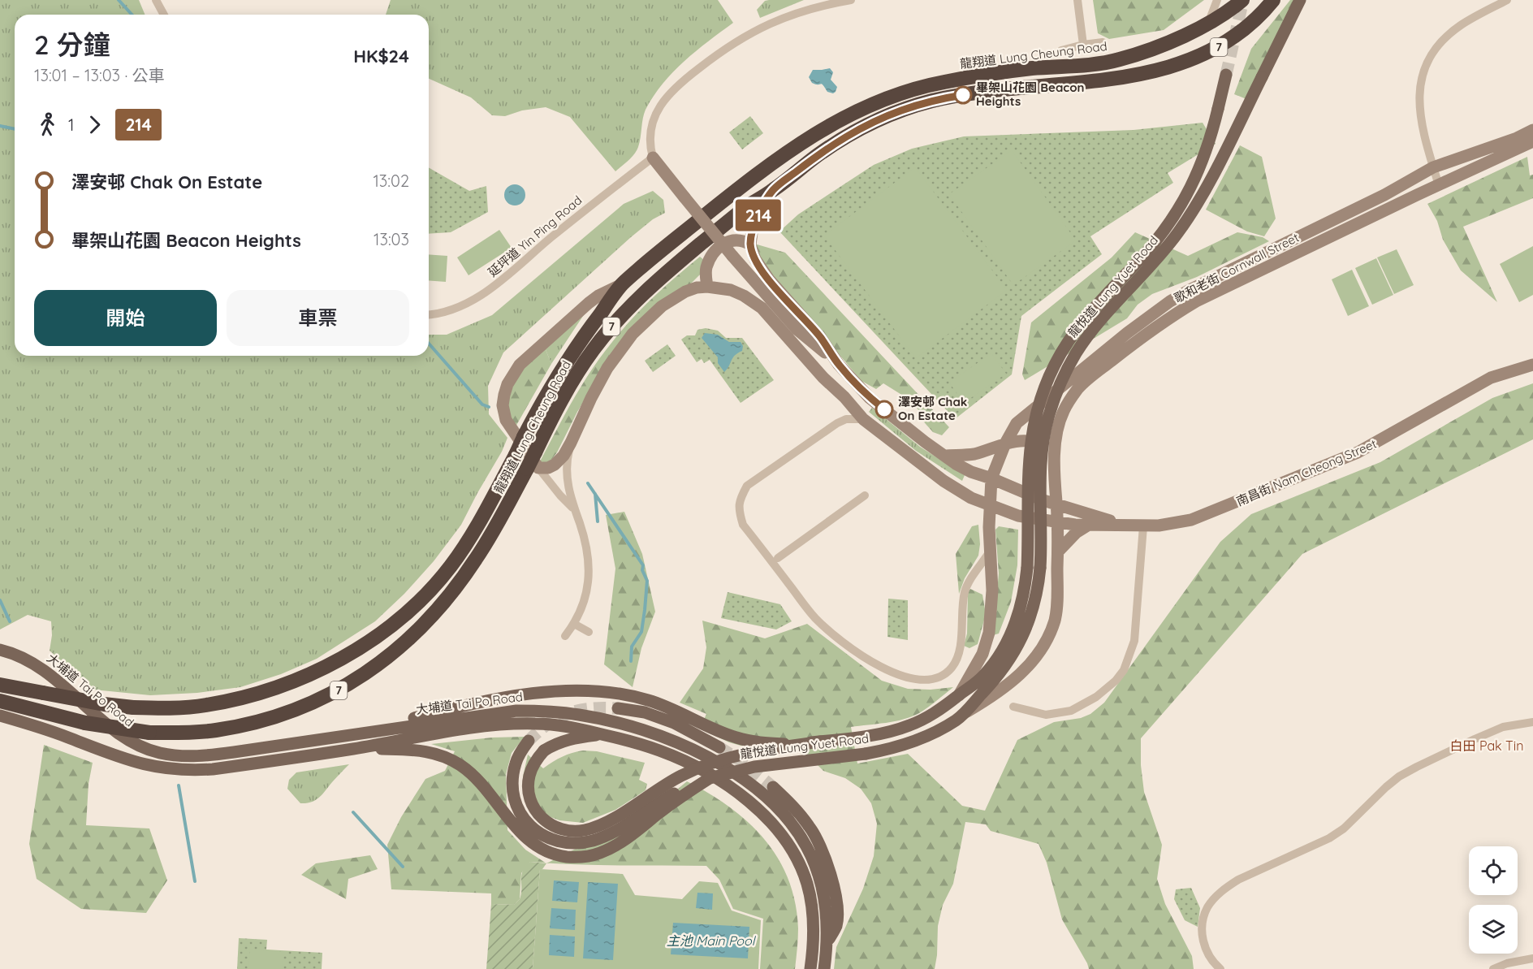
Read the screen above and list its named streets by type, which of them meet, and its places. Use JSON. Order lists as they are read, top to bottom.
{
  "streets": {
    "highway": ["7", "龍翔道 Lung Cheung Road"],
    "main road": [
      "歌和老街 Cornwall Street",
      "龍悅道 Lung Yuet Road",
      "南昌街 Nam Cheong Street",
      "大埔道 Tai Po Road"
    ],
    "street": ["延坪道 Yin Ping Road"]
  },
  "crossings": [
    ["龍翔道 Lung Cheung Road", "南昌街 Nam Cheong Street"],
    ["延坪道 Yin Ping Road", "南昌街 Nam Cheong Street"],
    ["歌和老街 Cornwall Street", "龍悅道 Lung Yuet Road"],
    ["歌和老街 Cornwall Street", "南昌街 Nam Cheong Street"],
    ["龍悅道 Lung Yuet Road", "南昌街 Nam Cheong Street"],
    ["龍悅道 Lung Yuet Road", "大埔道 Tai Po Road"]
  ],
  "districts": ["白田 Pak Tin"],
  "water": ["主池 Main Pool"],
  "places": ["畢架山花園 Beacon Heights", "澤安邨 Chak On Estate"],
  "lines": ["bus line 214"],
  "page": {
    "on_map": "214",
    "heading": ["2 分鐘", "13:01 – 13:03 · 公車", "HK$24"],
    "legs": ["1", "214"],
    "list": [
      {
        "name": "澤安邨 Chak On Estate",
        "value": "13:02"
      },
      {
        "name": "畢架山花園 Beacon Heights",
        "value": "13:03"
      }
    ],
    "buttons": ["開始", "車票"]
  }
}
